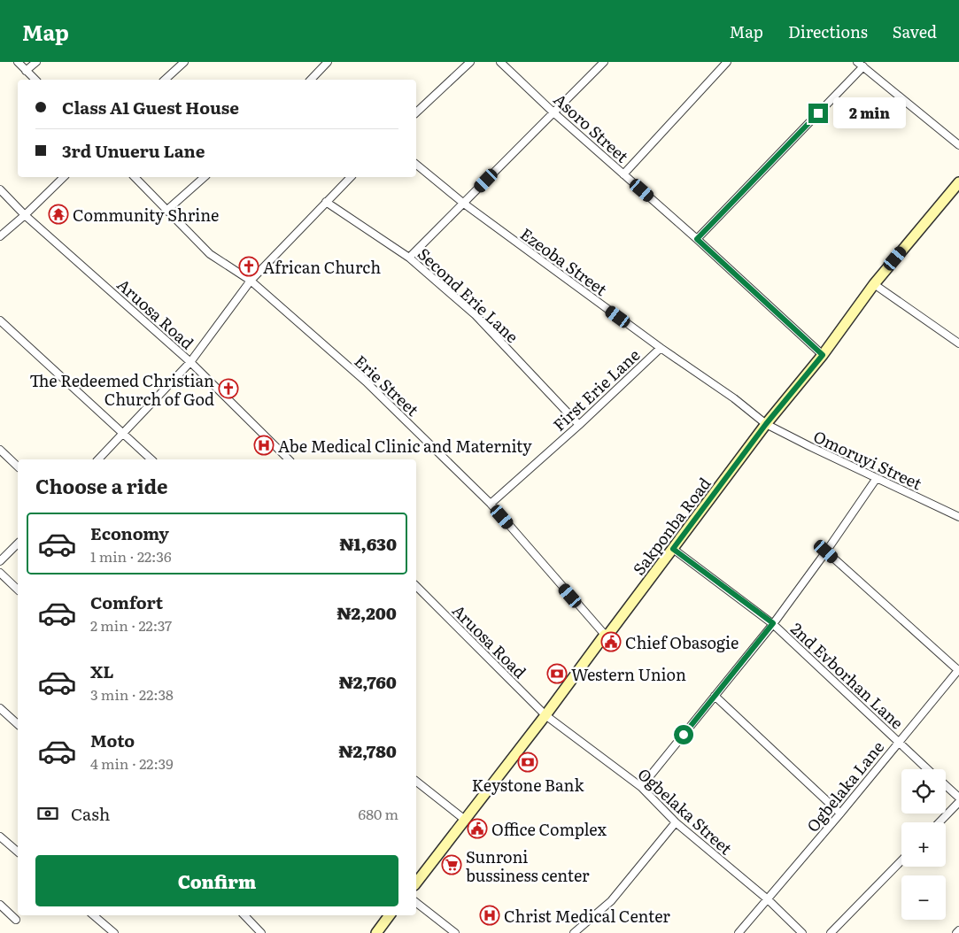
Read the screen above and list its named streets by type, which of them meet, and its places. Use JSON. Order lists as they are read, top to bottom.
{
  "streets": {
    "main road": ["Sakponba Road"],
    "street": [
      "Asoro Street",
      "Ezeoba Street",
      "Second Erie Lane",
      "Aruosa Road",
      "Erie Street",
      "First Erie Lane",
      "Omoruyi Street",
      "2nd Evborhan Lane",
      "Ogbelaka Lane",
      "Ogbelaka Street"
    ]
  },
  "crossings": [
    ["Asoro Street", "Sakponba Road"],
    ["Ezeoba Street", "First Erie Lane"],
    ["Ezeoba Street", "Omoruyi Street"],
    ["Ezeoba Street", "Sakponba Road"],
    ["Second Erie Lane", "First Erie Lane"],
    ["Aruosa Road", "Sakponba Road"],
    ["Aruosa Road", "Ogbelaka Street"],
    ["Erie Street", "First Erie Lane"],
    ["Erie Street", "Sakponba Road"],
    ["Omoruyi Street", "Sakponba Road"],
    ["Sakponba Road", "2nd Evborhan Lane"],
    ["Sakponba Road", "Ogbelaka Street"],
    ["2nd Evborhan Lane", "Ogbelaka Lane"],
    ["Ogbelaka Lane", "Ogbelaka Street"]
  ],
  "places": {
    "temple": ["Community Shrine"],
    "church": ["African Church", "The Redeemed Christian Church of God"],
    "hospital": ["Abe Medical Clinic and Maternity", "Christ Medical Center"],
    "public building": ["Chief Obasogie", "Office Complex"],
    "bank": ["Western Union", "Keystone Bank"],
    "supermarket": ["Sunroni bussiness center"]
  },
  "page": {
    "header": "Map",
    "nav": ["Map", "Directions", "Saved"],
    "banner": ["Class A1 Guest House", "3rd Unueru Lane"],
    "bubble": "2 min",
    "heading": "Choose a ride",
    "list": [
      {
        "name": "Economy",
        "note": "1 min · 22:36",
        "value": "₦1,630"
      },
      {
        "name": "Comfort",
        "note": "2 min · 22:37",
        "value": "₦2,200"
      },
      {
        "name": "XL",
        "note": "3 min · 22:38",
        "value": "₦2,760"
      },
      {
        "name": "Moto",
        "note": "4 min · 22:39",
        "value": "₦2,780"
      }
    ],
    "map_buttons": ["+", "−"],
    "pay": ["Cash", "680 m"],
    "buttons": "Confirm"
  }
}
